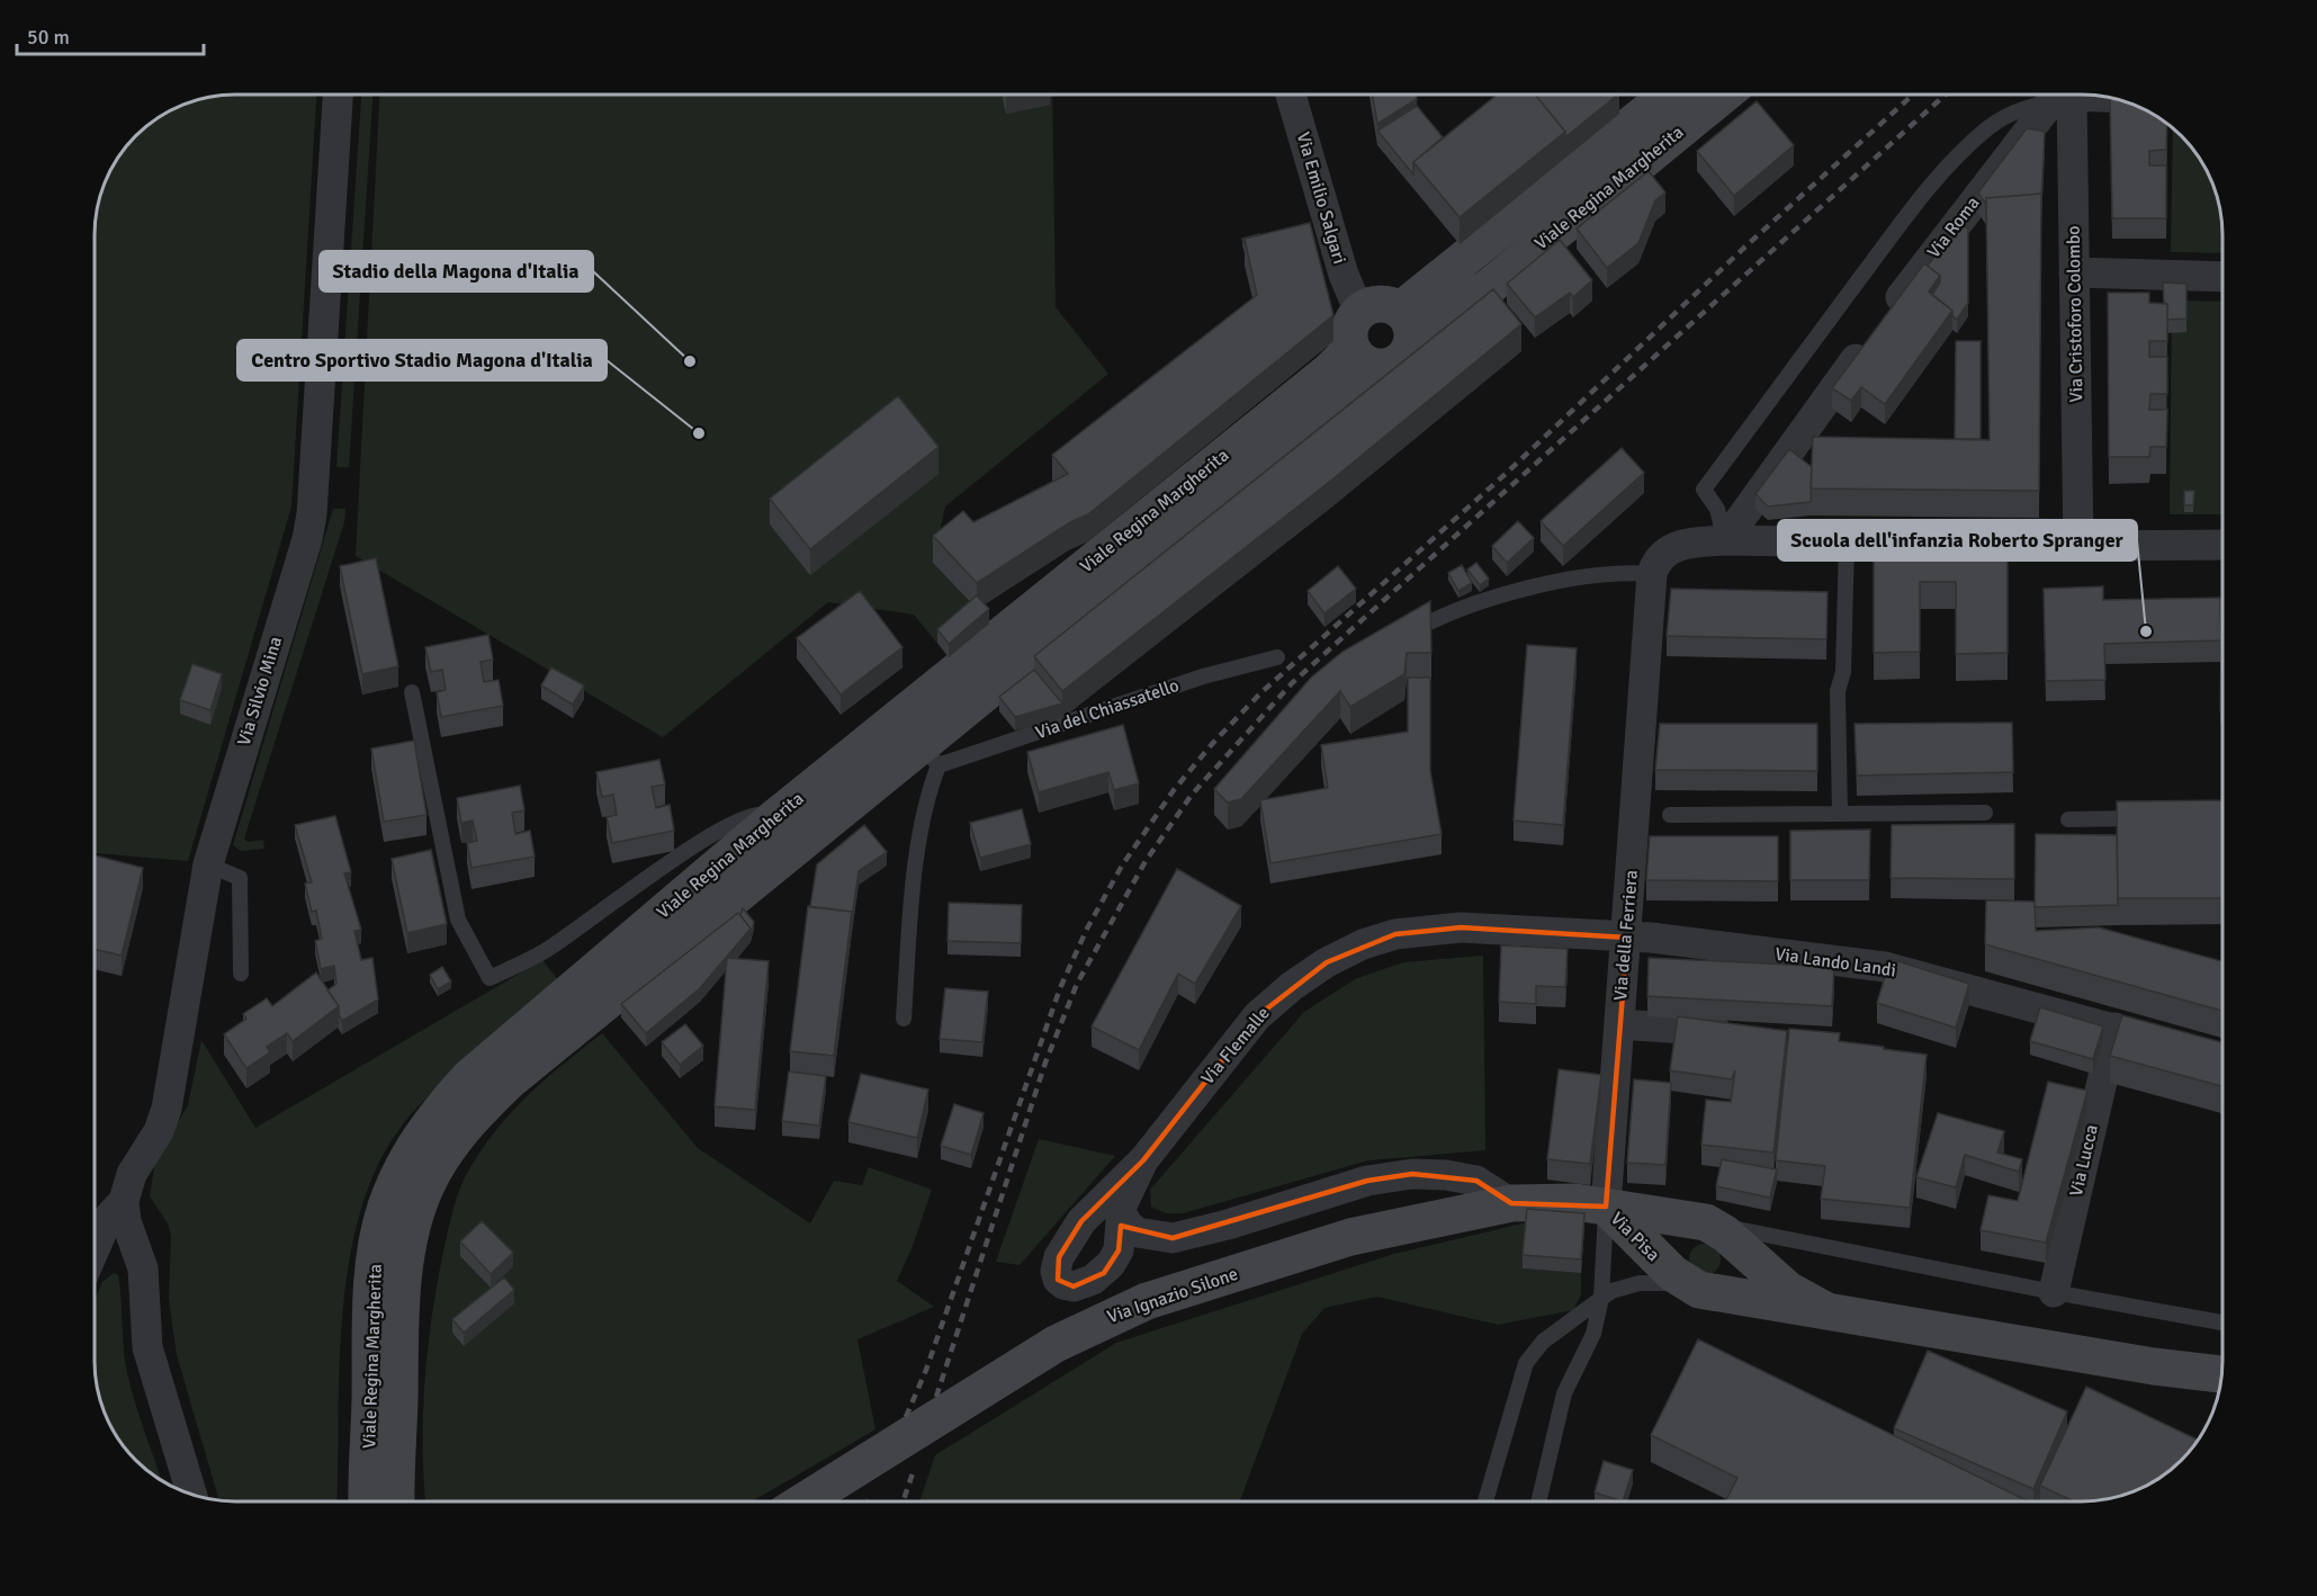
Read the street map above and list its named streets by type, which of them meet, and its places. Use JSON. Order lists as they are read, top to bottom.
{
  "streets": {
    "street": [
      "Viale Regina Margherita",
      "Via Emilio Salgari",
      "Via Roma",
      "Via Cristoforo Colombo",
      "Via Silvio Mina",
      "Via della Ferriera",
      "Via Lando Landi",
      "Via Flemalle",
      "Via Lucca",
      "Via Pisa",
      "Via Ignazio Silone"
    ],
    "lane": ["Via del Chiassatello"]
  },
  "crossings": [
    ["Viale Regina Margherita", "Via Emilio Salgari"],
    ["Viale Regina Margherita", "Via del Chiassatello"],
    ["Via della Ferriera", "Via Lando Landi"],
    ["Via della Ferriera", "Via Flemalle"],
    ["Via della Ferriera", "Via Pisa"],
    ["Via della Ferriera", "Via Ignazio Silone"],
    ["Via Lando Landi", "Via Flemalle"],
    ["Via Lando Landi", "Via Lucca"],
    ["Via Pisa", "Via Ignazio Silone"]
  ],
  "places": ["Stadio della Magona d'Italia", "Centro Sportivo Stadio Magona d'Italia", "Scuola dell'infanzia Roberto Spranger"],
  "scale_bar": "50 m"
}
